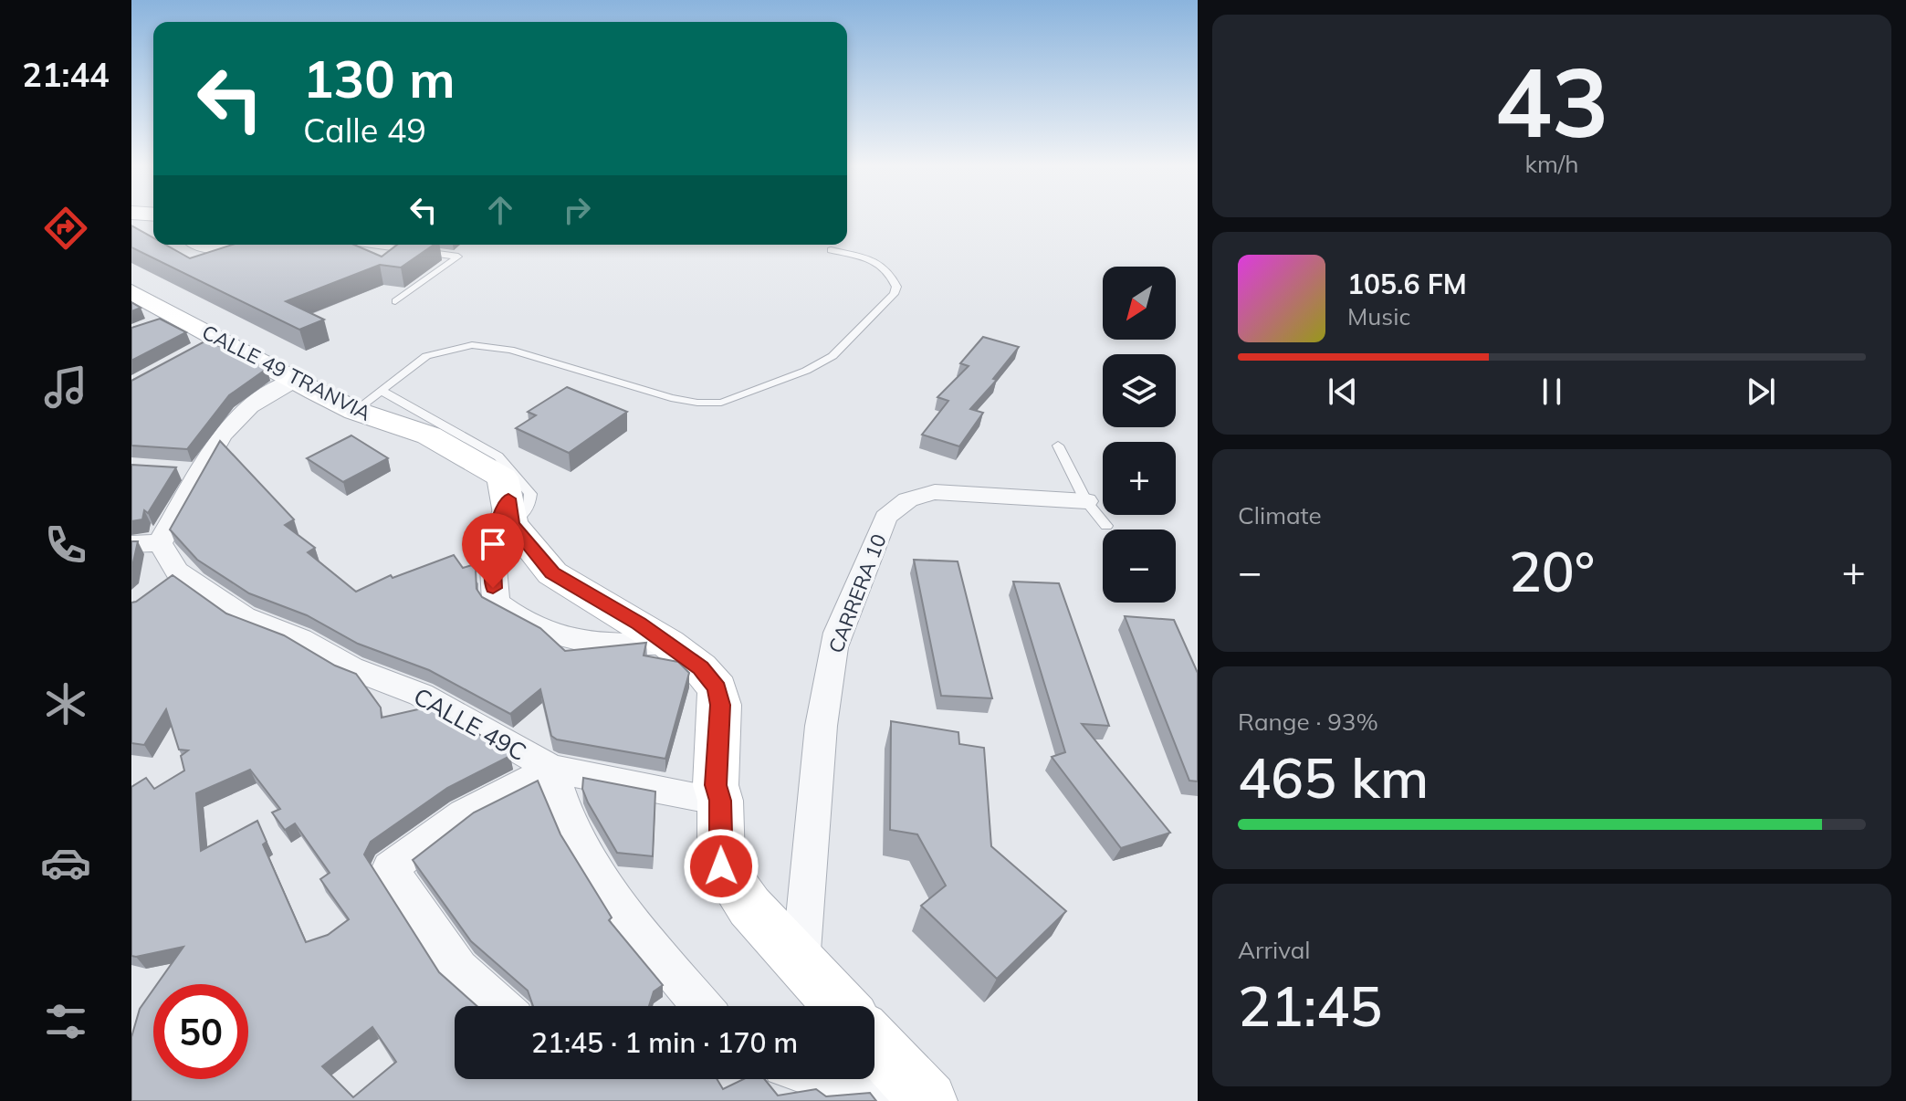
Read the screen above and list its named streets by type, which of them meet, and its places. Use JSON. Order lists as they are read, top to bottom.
{
  "streets": {
    "main road": ["CALLE 49 TRANVIA"],
    "street": ["CARRERA 10", "CALLE 49C"]
  },
  "crossings": [
    ["CALLE 49 TRANVIA", "CARRERA 10"]
  ],
  "north": "bottom left",
  "page": {
    "tabs": "21:44",
    "tile": [
      ["43", "km/h"],
      "Climate",
      ["Range · 93%", "465 km"],
      ["Arrival", "21:45"]
    ],
    "turn": ["130 m", "Calle 49"],
    "song": ["105.6 FM", "Music"],
    "map_buttons": ["+", "−"],
    "heat": ["−", "20°", "+"],
    "limit": "50",
    "trip": "21:45 · 1 min · 170 m"
  }
}
